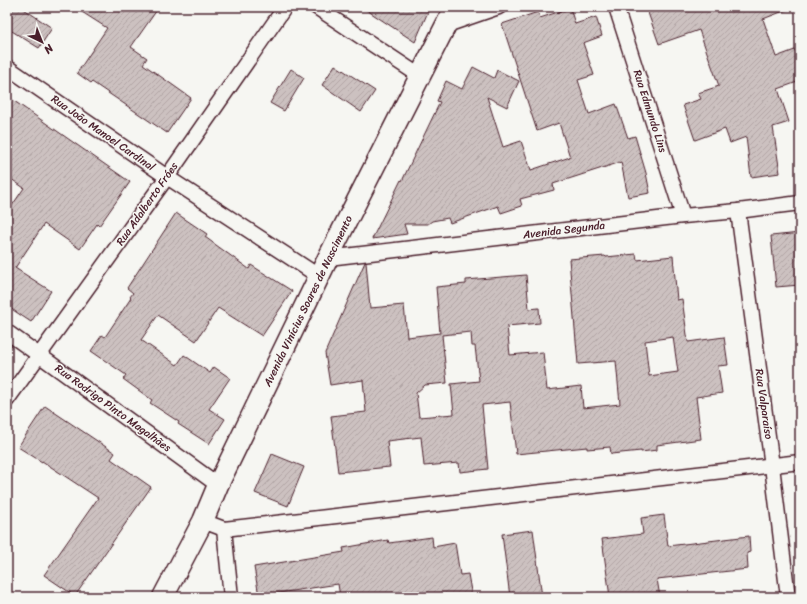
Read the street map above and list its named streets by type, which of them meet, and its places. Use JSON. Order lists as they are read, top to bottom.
{
  "streets": {
    "street": [
      "Rua Edmundo Lins",
      "Rua João Manoel Cardinal",
      "Rua Adalberto Fróes",
      "Avenida Segunda",
      "Avenida Vinícius Soares de Nascimento",
      "Rua Valparaíso",
      "Rua Rodrigo Pinto Magalhães"
    ]
  },
  "crossings": [
    ["Rua Edmundo Lins", "Avenida Segunda"],
    ["Rua João Manoel Cardinal", "Rua Adalberto Fróes"],
    ["Rua João Manoel Cardinal", "Avenida Vinícius Soares de Nascimento"],
    ["Rua Adalberto Fróes", "Rua Rodrigo Pinto Magalhães"],
    ["Avenida Segunda", "Avenida Vinícius Soares de Nascimento"],
    ["Avenida Segunda", "Rua Valparaíso"],
    ["Avenida Vinícius Soares de Nascimento", "Rua Rodrigo Pinto Magalhães"]
  ],
  "north": "bottom right"
}
